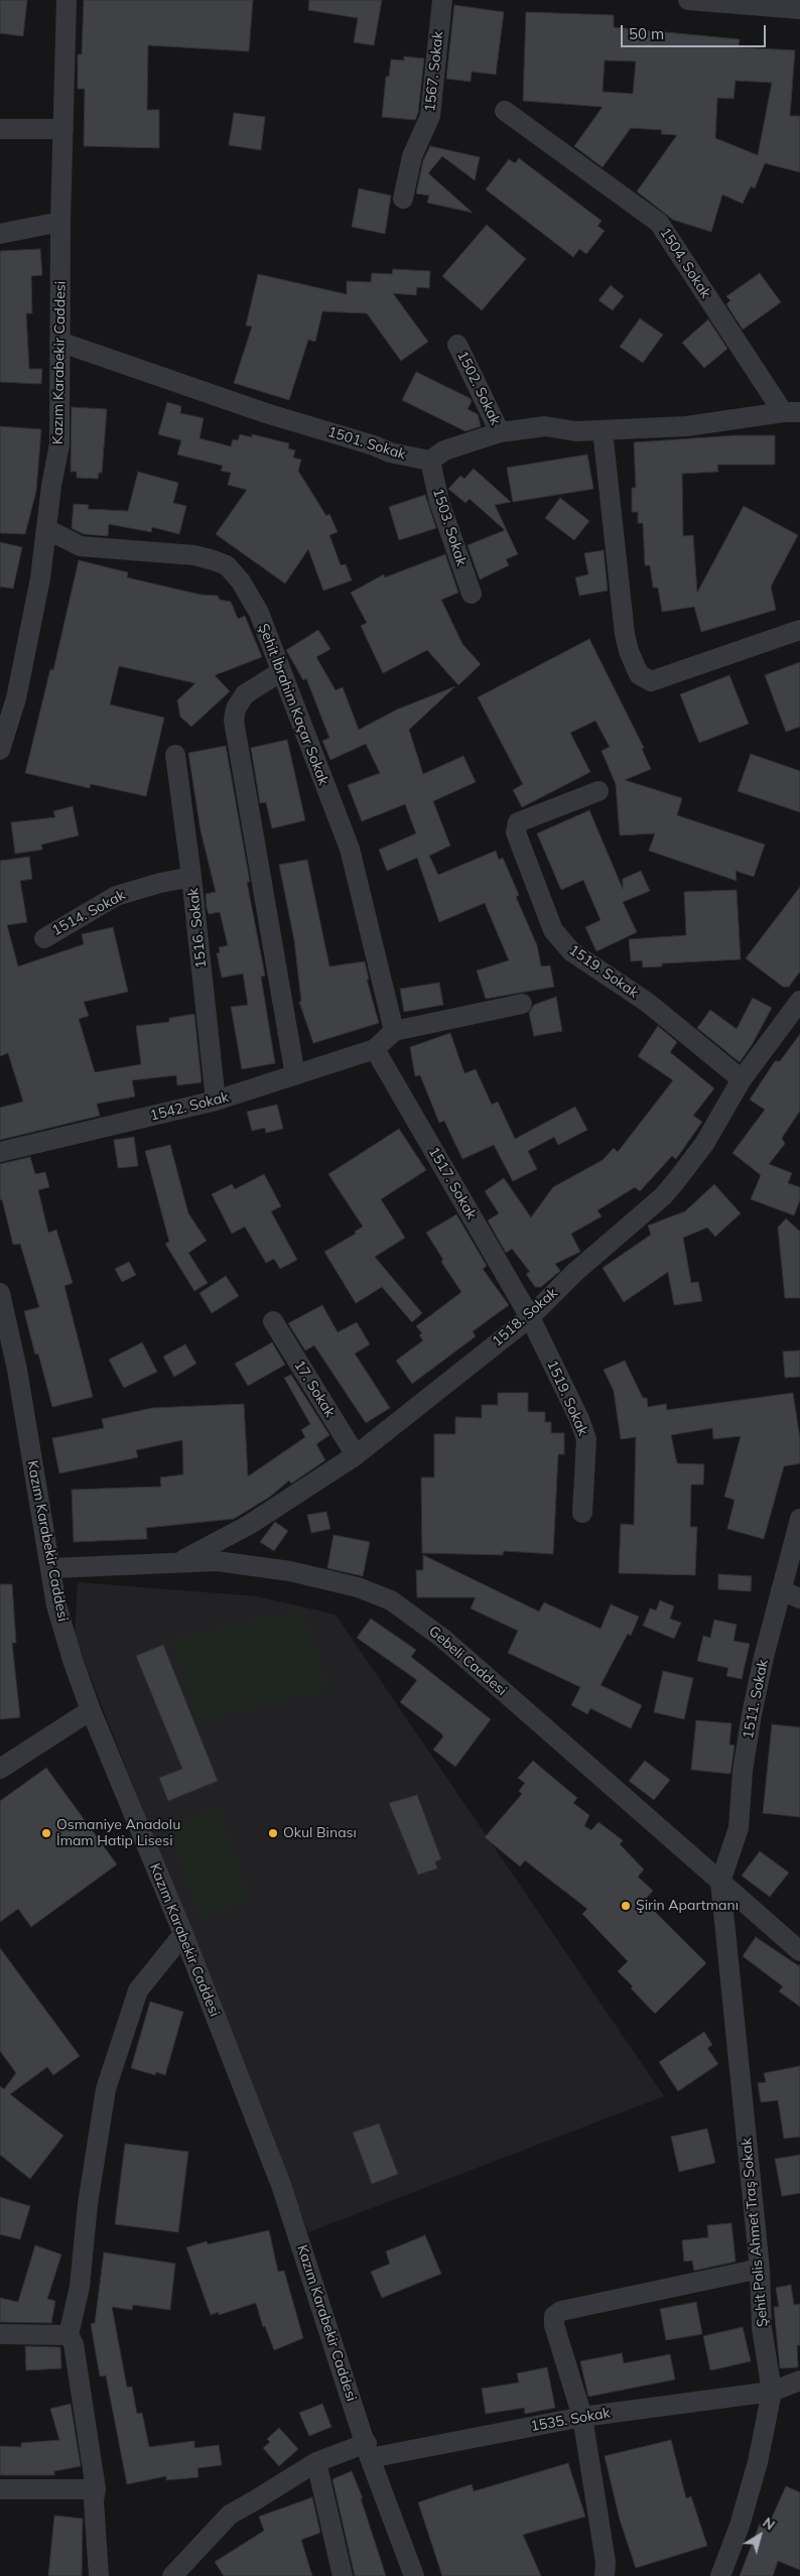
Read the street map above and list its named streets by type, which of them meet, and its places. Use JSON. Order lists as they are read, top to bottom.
{
  "streets": {
    "street": [
      "1567. Sokak",
      "1504. Sokak",
      "Kazım Karabekir Caddesi",
      "1502. Sokak",
      "1501. Sokak",
      "1503. Sokak",
      "Şehit İbrahim Kaçar Sokak",
      "1514. Sokak",
      "1516. Sokak",
      "1519. Sokak",
      "1542. Sokak",
      "1517. Sokak",
      "1518. Sokak",
      "17. Sokak",
      "Gebeli Caddesi",
      "1511. Sokak",
      "Şehit Polis Ahmet Traş Sokak",
      "1535. Sokak"
    ]
  },
  "crossings": [
    ["Kazım Karabekir Caddesi", "1501. Sokak"],
    ["Kazım Karabekir Caddesi", "Şehit İbrahim Kaçar Sokak"],
    ["Kazım Karabekir Caddesi", "Gebeli Caddesi"],
    ["Kazım Karabekir Caddesi", "1535. Sokak"],
    ["1501. Sokak", "1503. Sokak"],
    ["1514. Sokak", "1516. Sokak"],
    ["1516. Sokak", "1542. Sokak"],
    ["1519. Sokak", "1517. Sokak"],
    ["1519. Sokak", "1518. Sokak"],
    ["1542. Sokak", "1517. Sokak"],
    ["1517. Sokak", "1518. Sokak"],
    ["1518. Sokak", "17. Sokak"],
    ["1518. Sokak", "Gebeli Caddesi"],
    ["Gebeli Caddesi", "1511. Sokak"],
    ["Gebeli Caddesi", "Şehit Polis Ahmet Traş Sokak"],
    ["1511. Sokak", "Şehit Polis Ahmet Traş Sokak"],
    ["Şehit Polis Ahmet Traş Sokak", "1535. Sokak"]
  ],
  "places": ["Osmaniye Anadolu İmam Hatip Lisesi", "Okul Binası", "Şirin Apartmanı"],
  "scale_bar": "50 m",
  "north": "top right"
}
